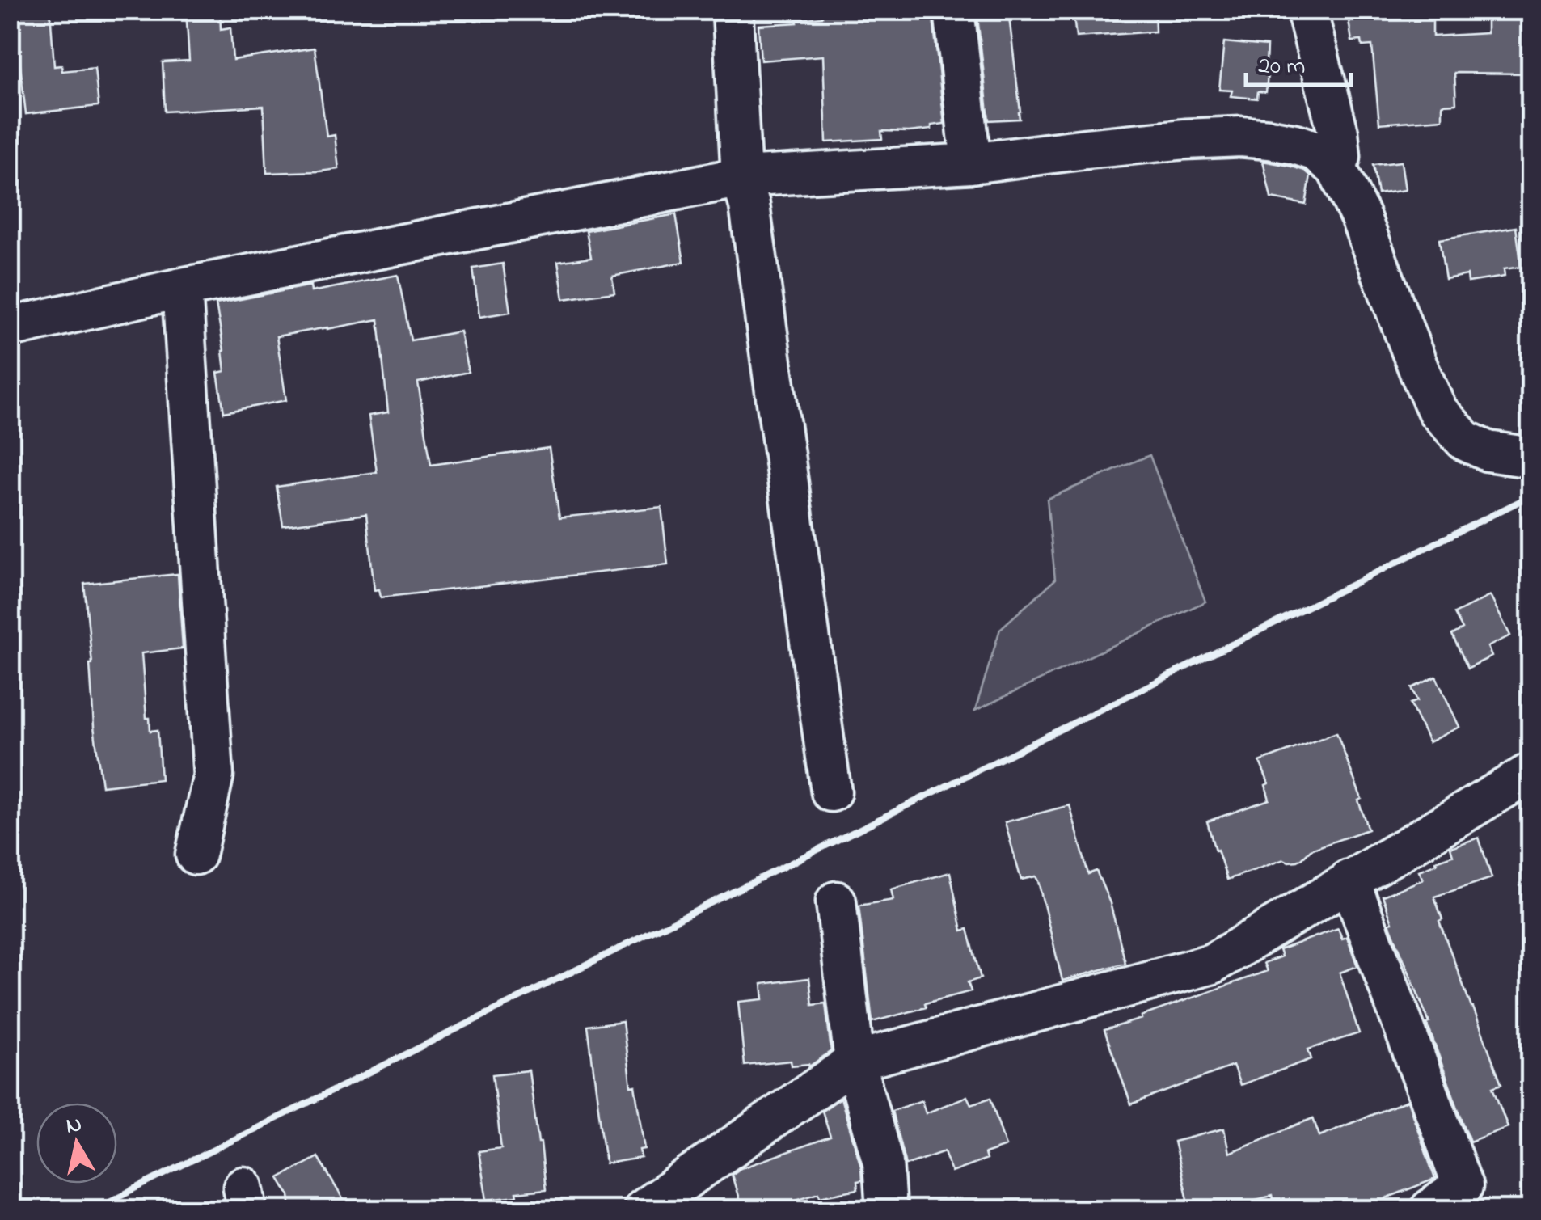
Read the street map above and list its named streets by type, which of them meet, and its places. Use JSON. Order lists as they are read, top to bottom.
{
  "scale_bar": "20 m",
  "north": "top"
}
